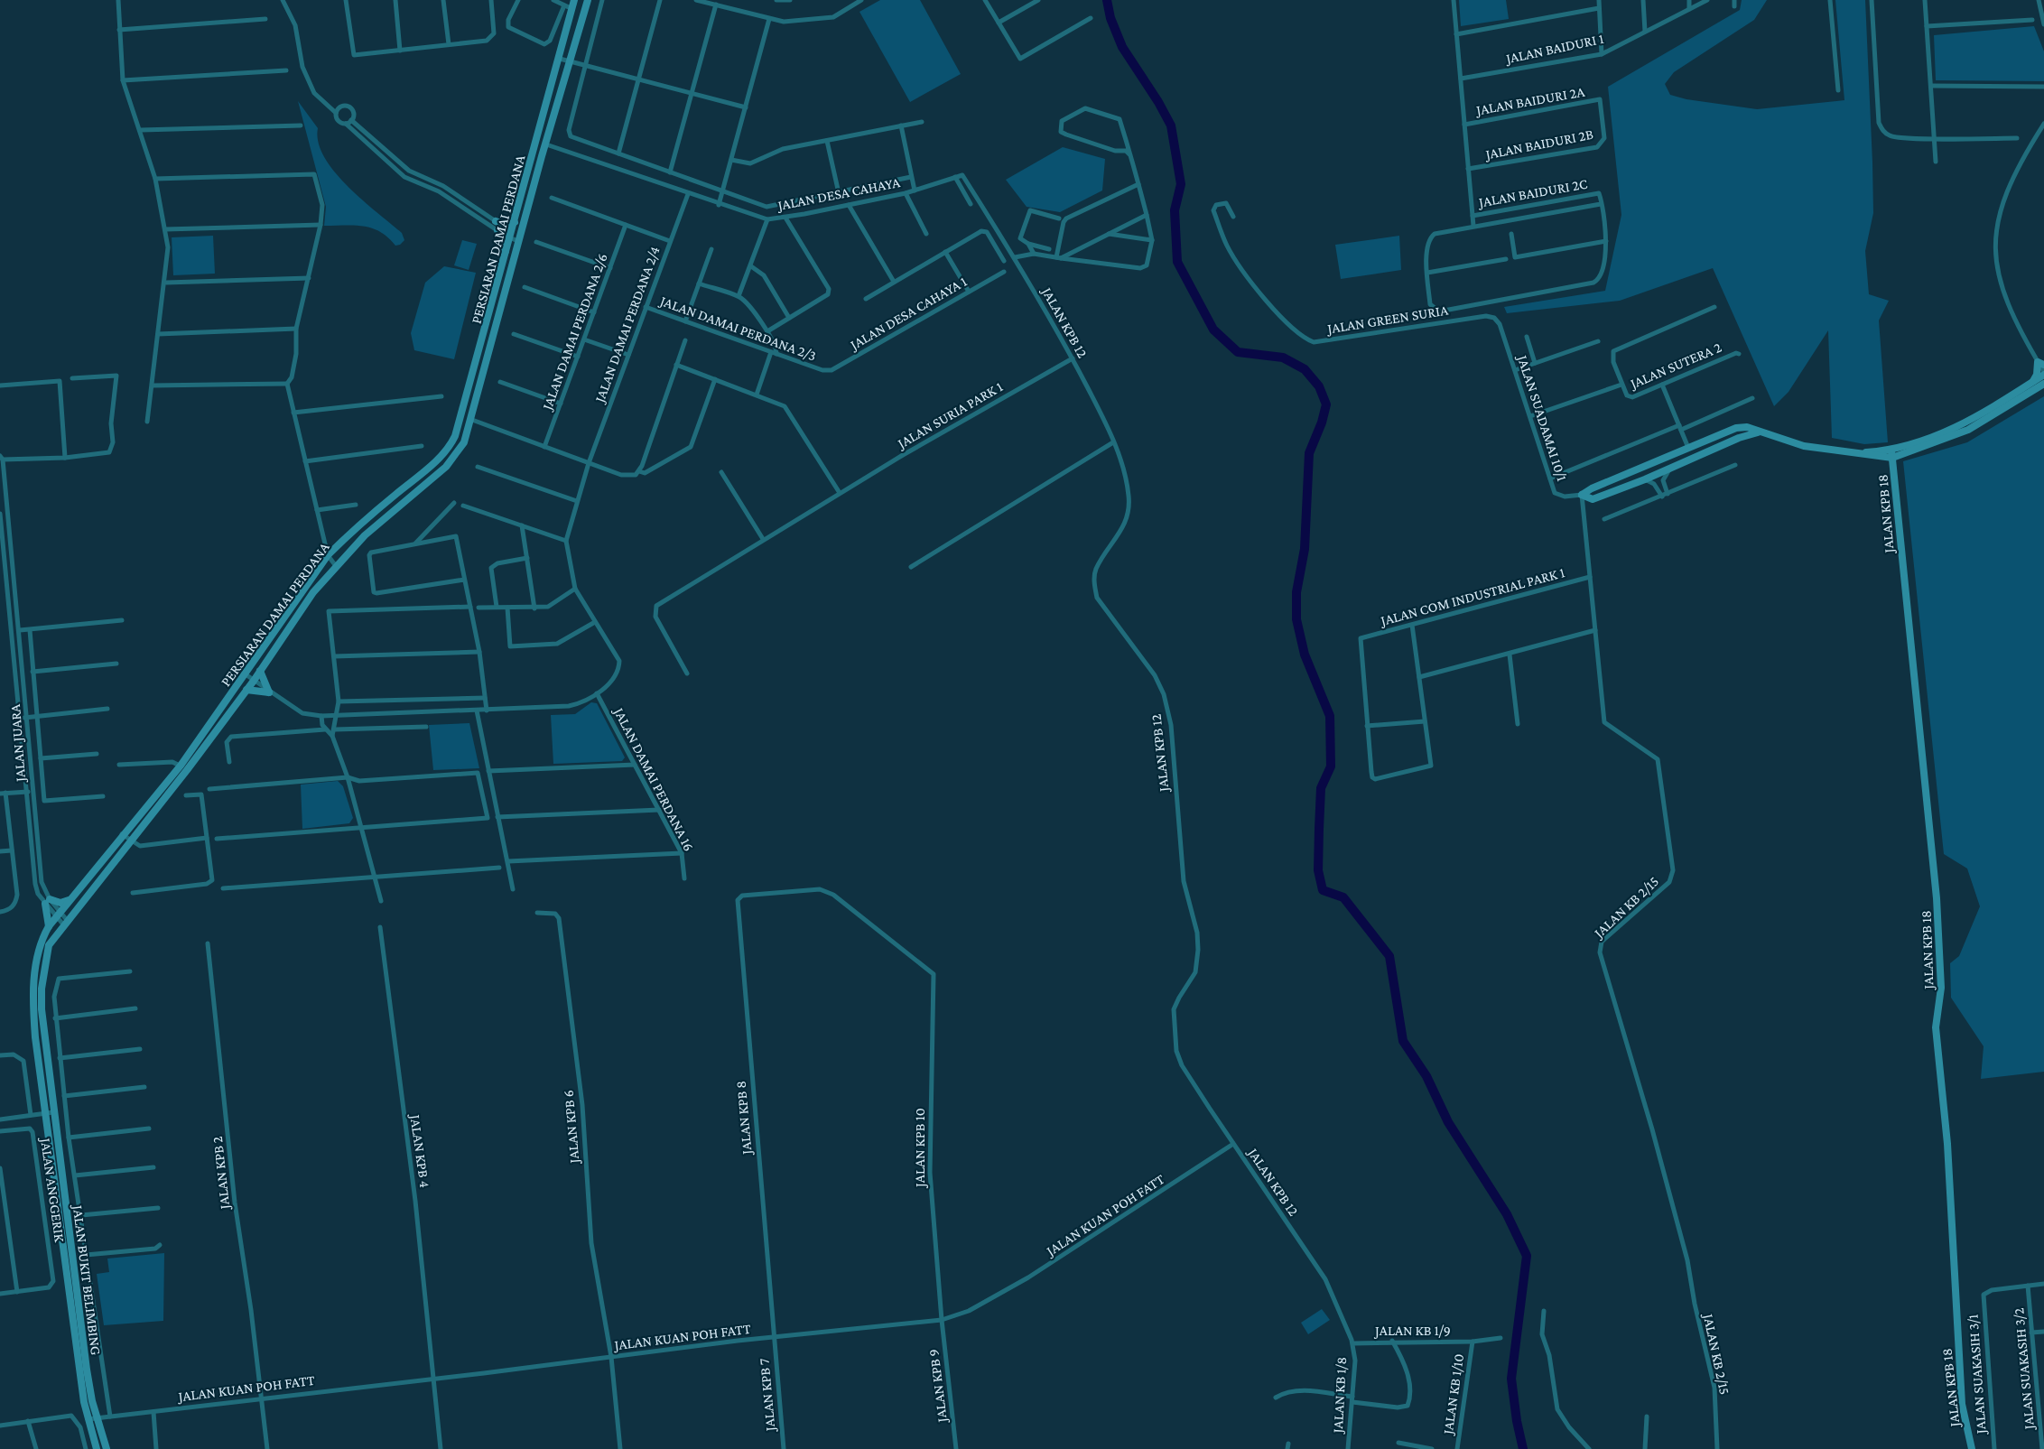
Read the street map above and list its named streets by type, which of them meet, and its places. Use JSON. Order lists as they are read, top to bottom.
{
  "streets": {
    "main road": [
      "PERSIARAN DAMAI PERDANA",
      "JALAN SUADAMAI 10/1",
      "JALAN KPB 18",
      "JALAN BUKIT BELIMBING"
    ],
    "street": [
      "JALAN BAIDURI 1",
      "JALAN BAIDURI 2A",
      "JALAN BAIDURI 2B",
      "JALAN BAIDURI 2C",
      "JALAN DESA CAHAYA",
      "JALAN DESA CAHAYA 1",
      "JALAN GREEN SURIA",
      "JALAN KPB 12",
      "JALAN DAMAI PERDANA 2/4",
      "JALAN DAMAI PERDANA 2/3",
      "JALAN DAMAI PERDANA 2/6",
      "JALAN SUTERA 2",
      "JALAN SURIA PARK 1",
      "JALAN COM INDUSTRIAL PARK 1",
      "JALAN JUARA",
      "JALAN DAMAI PERDANA 16",
      "JALAN KB 2/15",
      "JALAN KPB 8",
      "JALAN KPB 6",
      "JALAN KPB 10",
      "JALAN KPB 4",
      "JALAN KPB 2",
      "JALAN ANGGERIK",
      "JALAN KUAN POH FATT",
      "JALAN KB 1/9",
      "JALAN SUAKASIH 3/2",
      "JALAN SUAKASIH 3/1",
      "JALAN KPB 9",
      "JALAN KB 1/10",
      "JALAN KPB 7",
      "JALAN KB 1/8"
    ]
  },
  "crossings": [
    ["JALAN BAIDURI 2A", "JALAN BAIDURI 2B"],
    ["JALAN DESA CAHAYA", "PERSIARAN DAMAI PERDANA"],
    ["JALAN DESA CAHAYA", "JALAN KPB 12"],
    ["JALAN DESA CAHAYA", "JALAN DAMAI PERDANA 2/4"],
    ["PERSIARAN DAMAI PERDANA", "JALAN JUARA"],
    ["PERSIARAN DAMAI PERDANA", "JALAN BUKIT BELIMBING"],
    ["JALAN DESA CAHAYA 1", "JALAN DAMAI PERDANA 2/3"],
    ["JALAN GREEN SURIA", "JALAN SUADAMAI 10/1"],
    ["JALAN KPB 12", "JALAN SURIA PARK 1"],
    ["JALAN KPB 12", "JALAN KUAN POH FATT"],
    ["JALAN KPB 12", "JALAN KB 1/9"],
    ["JALAN KPB 12", "JALAN KB 1/8"],
    ["JALAN DAMAI PERDANA 2/4", "JALAN DAMAI PERDANA 2/3"],
    ["JALAN SUADAMAI 10/1", "JALAN KPB 18"],
    ["JALAN SUADAMAI 10/1", "JALAN KB 2/15"],
    ["JALAN COM INDUSTRIAL PARK 1", "JALAN KB 2/15"],
    ["JALAN KPB 8", "JALAN KPB 10"],
    ["JALAN KPB 8", "JALAN KUAN POH FATT"],
    ["JALAN KPB 8", "JALAN KPB 7"],
    ["JALAN KPB 6", "JALAN KUAN POH FATT"],
    ["JALAN KPB 10", "JALAN KUAN POH FATT"],
    ["JALAN KPB 10", "JALAN KPB 9"],
    ["JALAN KPB 4", "JALAN KUAN POH FATT"],
    ["JALAN KPB 2", "JALAN KUAN POH FATT"],
    ["JALAN KUAN POH FATT", "JALAN BUKIT BELIMBING"],
    ["JALAN KUAN POH FATT", "JALAN KPB 9"],
    ["JALAN KUAN POH FATT", "JALAN KPB 7"],
    ["JALAN KB 1/9", "JALAN KB 1/10"],
    ["JALAN KB 1/9", "JALAN KB 1/8"],
    ["JALAN SUAKASIH 3/2", "JALAN SUAKASIH 3/1"]
  ]
}
